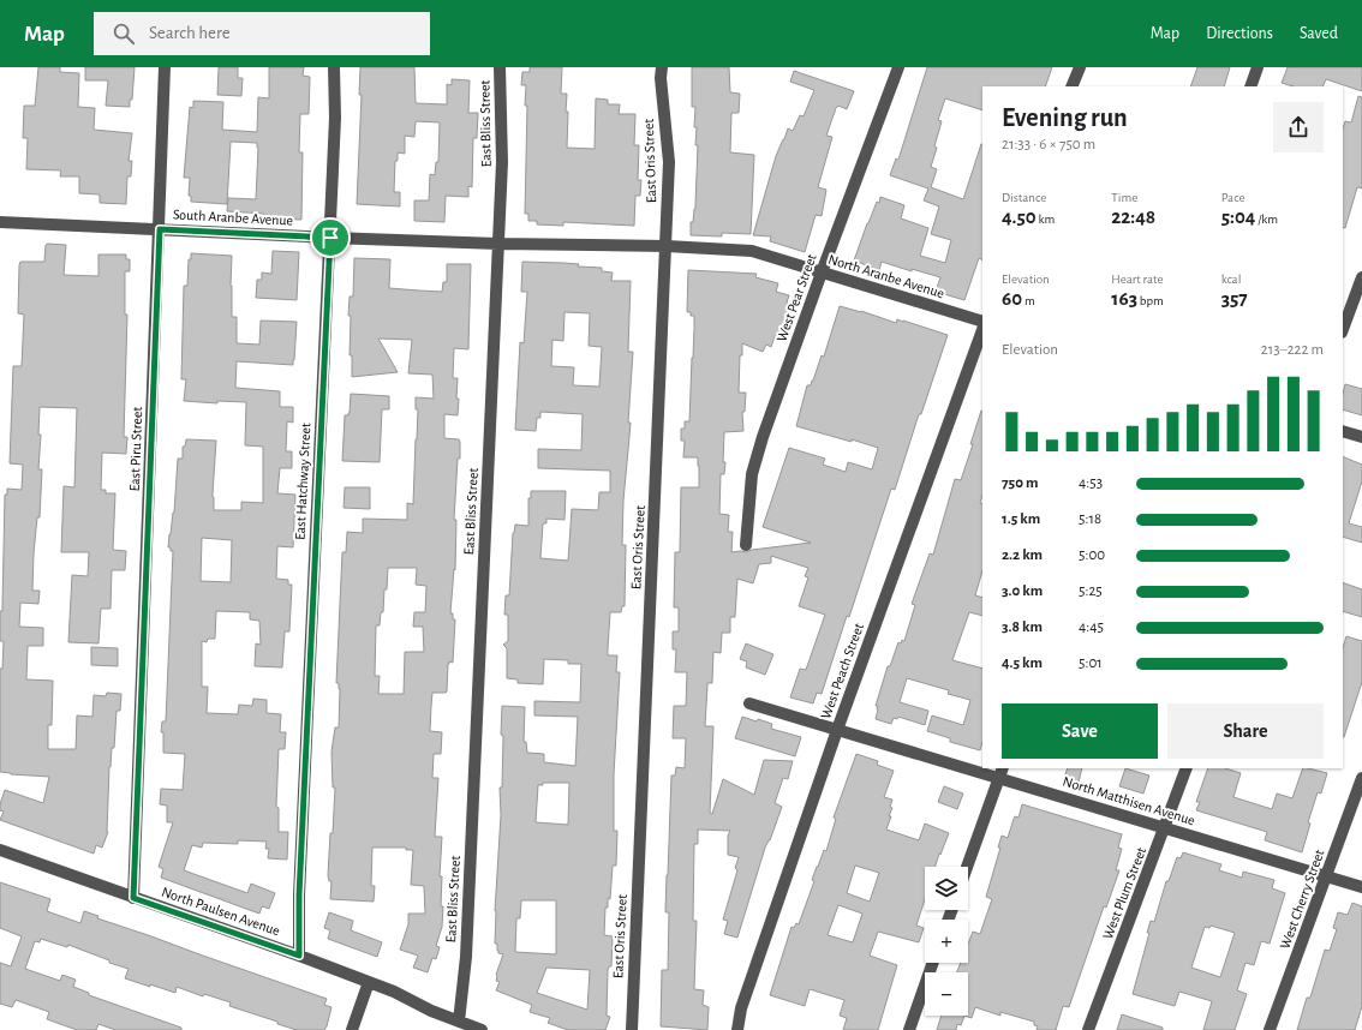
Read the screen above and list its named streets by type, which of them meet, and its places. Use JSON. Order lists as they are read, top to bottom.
{
  "streets": {
    "street": [
      "East Bliss Street",
      "East Oris Street",
      "South Aranbe Avenue",
      "North Aranbe Avenue",
      "West Pear Street",
      "East Piru Street",
      "East Hatchway Street",
      "West Peach Street",
      "North Matthisen Avenue",
      "West Plum Street",
      "West Cherry Street",
      "North Paulsen Avenue"
    ]
  },
  "crossings": [
    ["East Bliss Street", "South Aranbe Avenue"],
    ["East Bliss Street", "North Paulsen Avenue"],
    ["East Oris Street", "South Aranbe Avenue"],
    ["East Oris Street", "North Aranbe Avenue"],
    ["South Aranbe Avenue", "North Aranbe Avenue"],
    ["South Aranbe Avenue", "East Piru Street"],
    ["South Aranbe Avenue", "East Hatchway Street"],
    ["North Aranbe Avenue", "West Pear Street"],
    ["East Piru Street", "North Paulsen Avenue"],
    ["East Hatchway Street", "North Paulsen Avenue"],
    ["West Peach Street", "North Matthisen Avenue"],
    ["North Matthisen Avenue", "West Plum Street"],
    ["North Matthisen Avenue", "West Cherry Street"]
  ],
  "page": {
    "header": "Map",
    "search": "Search here",
    "nav": ["Map", "Directions", "Saved"],
    "heading": ["Evening run", "21:33 · 6 × 750 m"],
    "stats": [
      ["Distance", "4.50 km"],
      ["Time", "22:48"],
      ["Pace", "5:04 /km"],
      ["Elevation", "60 m"],
      ["Heart rate", "163 bpm"],
      ["kcal", "357"]
    ],
    "chart": ["Elevation", "213–222 m"],
    "list": [
      {
        "name": "750 m",
        "note": "4:53"
      },
      {
        "name": "1.5 km",
        "note": "5:18"
      },
      {
        "name": "2.2 km",
        "note": "5:00"
      },
      {
        "name": "3.0 km",
        "note": "5:25"
      },
      {
        "name": "3.8 km",
        "note": "4:45"
      },
      {
        "name": "4.5 km",
        "note": "5:01"
      }
    ],
    "buttons": ["Save", "Share"],
    "map_buttons": ["+", "−"]
  }
}
